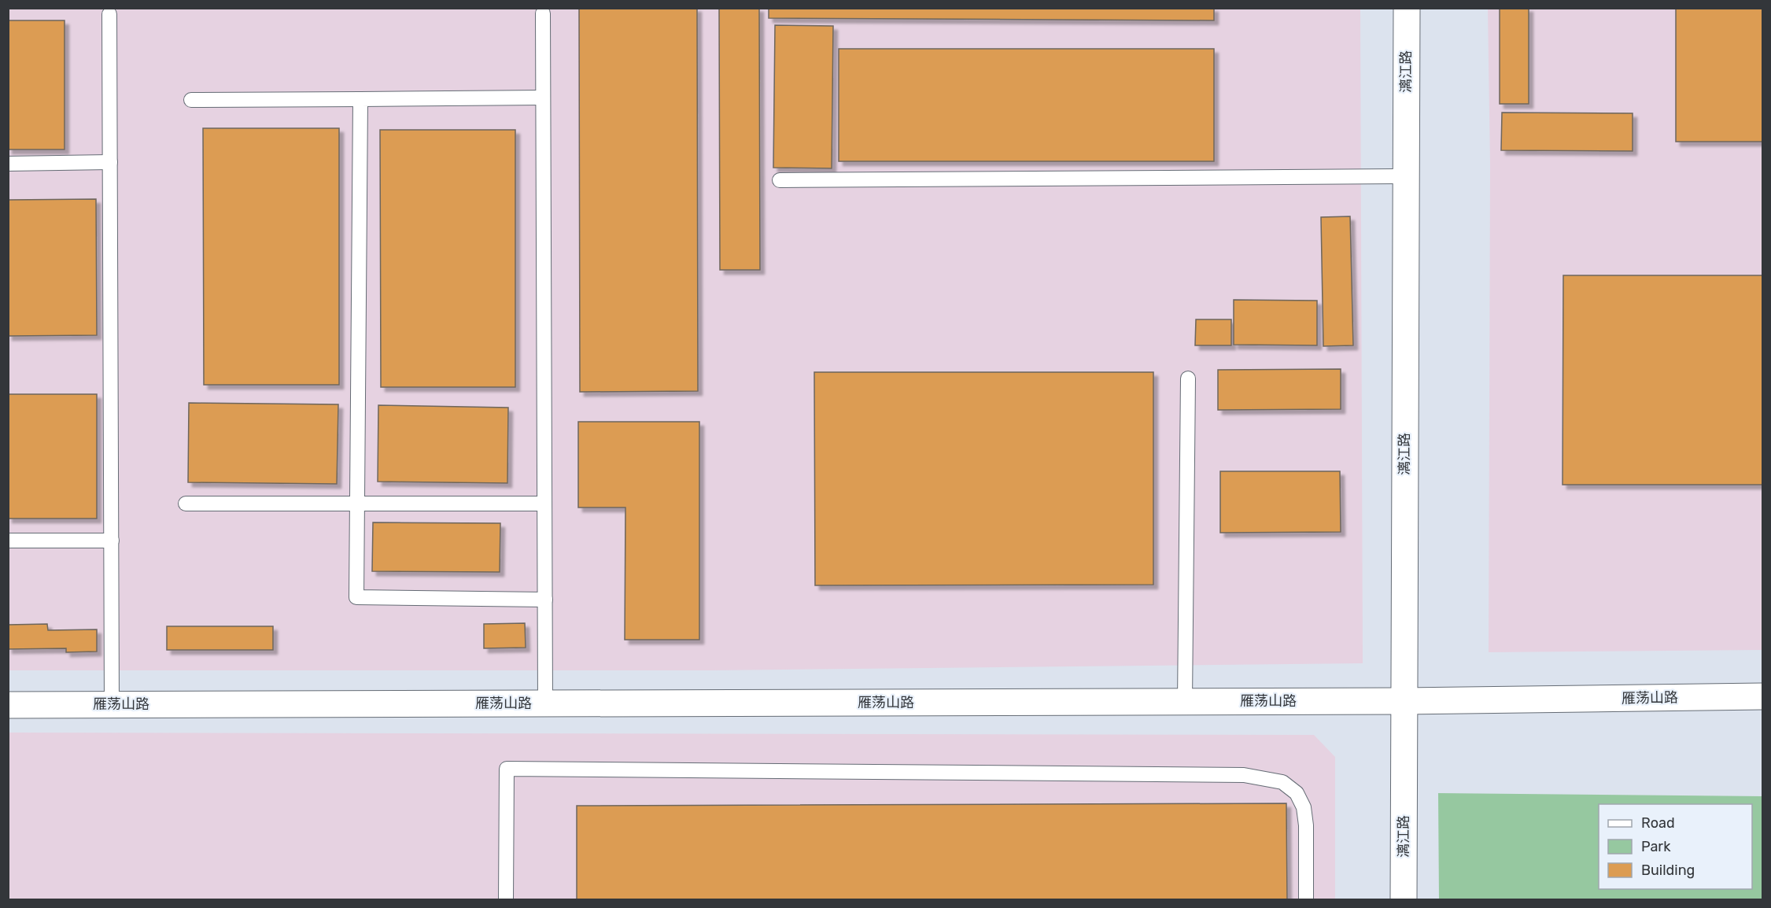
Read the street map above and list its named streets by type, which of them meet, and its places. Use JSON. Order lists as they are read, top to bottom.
{
  "streets": {
    "street": ["漓江路", "雁荡山路"]
  },
  "crossings": [
    ["漓江路", "雁荡山路"]
  ],
  "legend": ["Road", "Park", "Building"]
}
